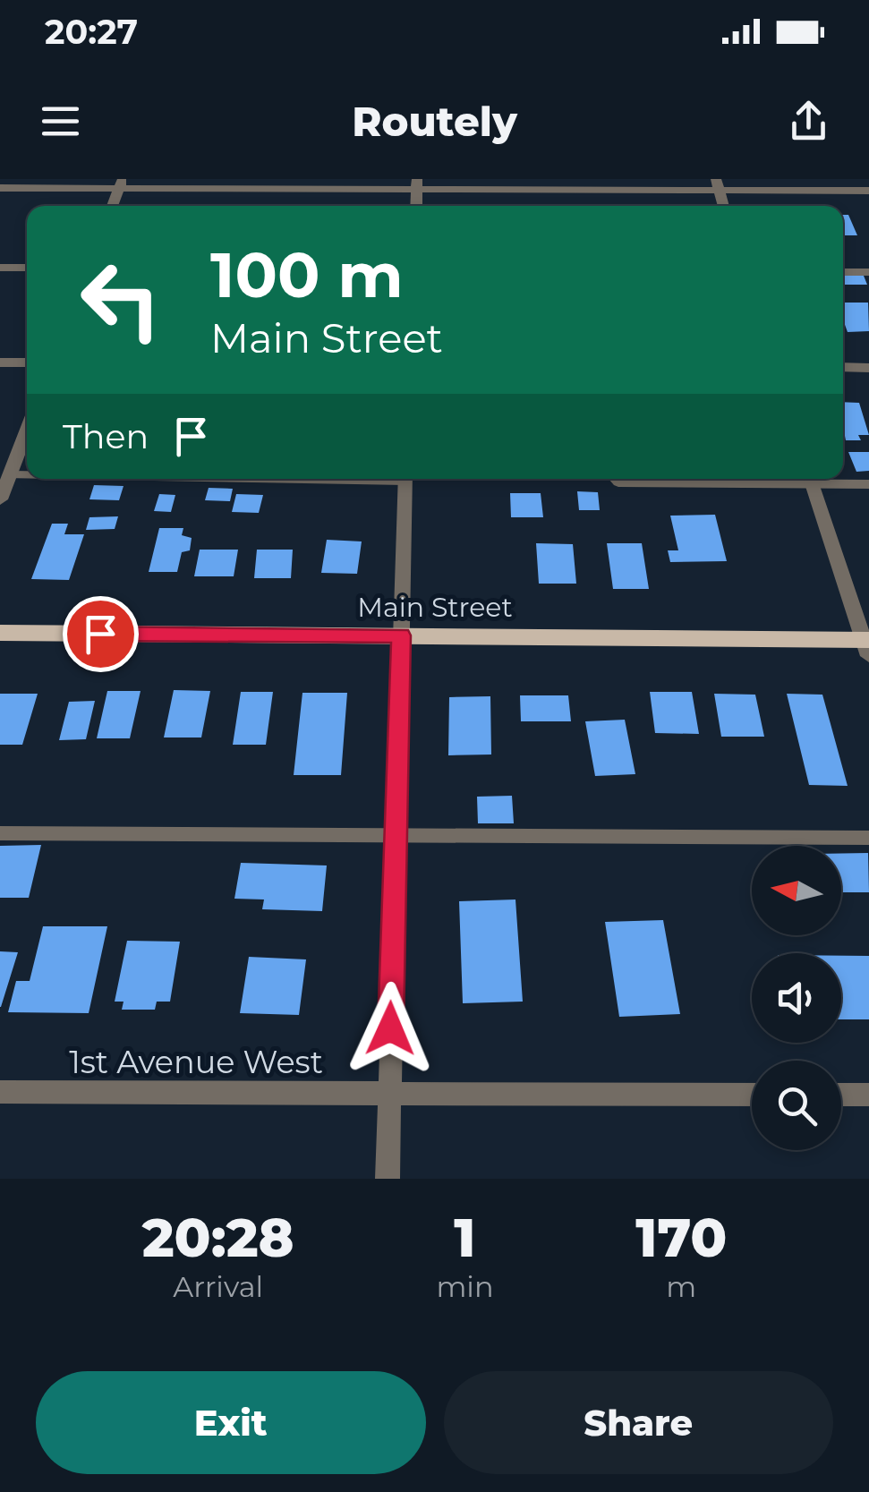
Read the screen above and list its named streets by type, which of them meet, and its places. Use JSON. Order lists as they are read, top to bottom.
{
  "streets": {
    "main road": ["Main Street"],
    "street": ["1st Avenue West"]
  },
  "north": "left",
  "page": {
    "status": "20:27",
    "header": "Routely",
    "turn": ["100 m", "Main Street"],
    "then": "Then",
    "eta": [
      "20:28",
      "Arrival",
      "1",
      "min",
      "170",
      "m"
    ],
    "buttons": ["Exit", "Share"]
  }
}
